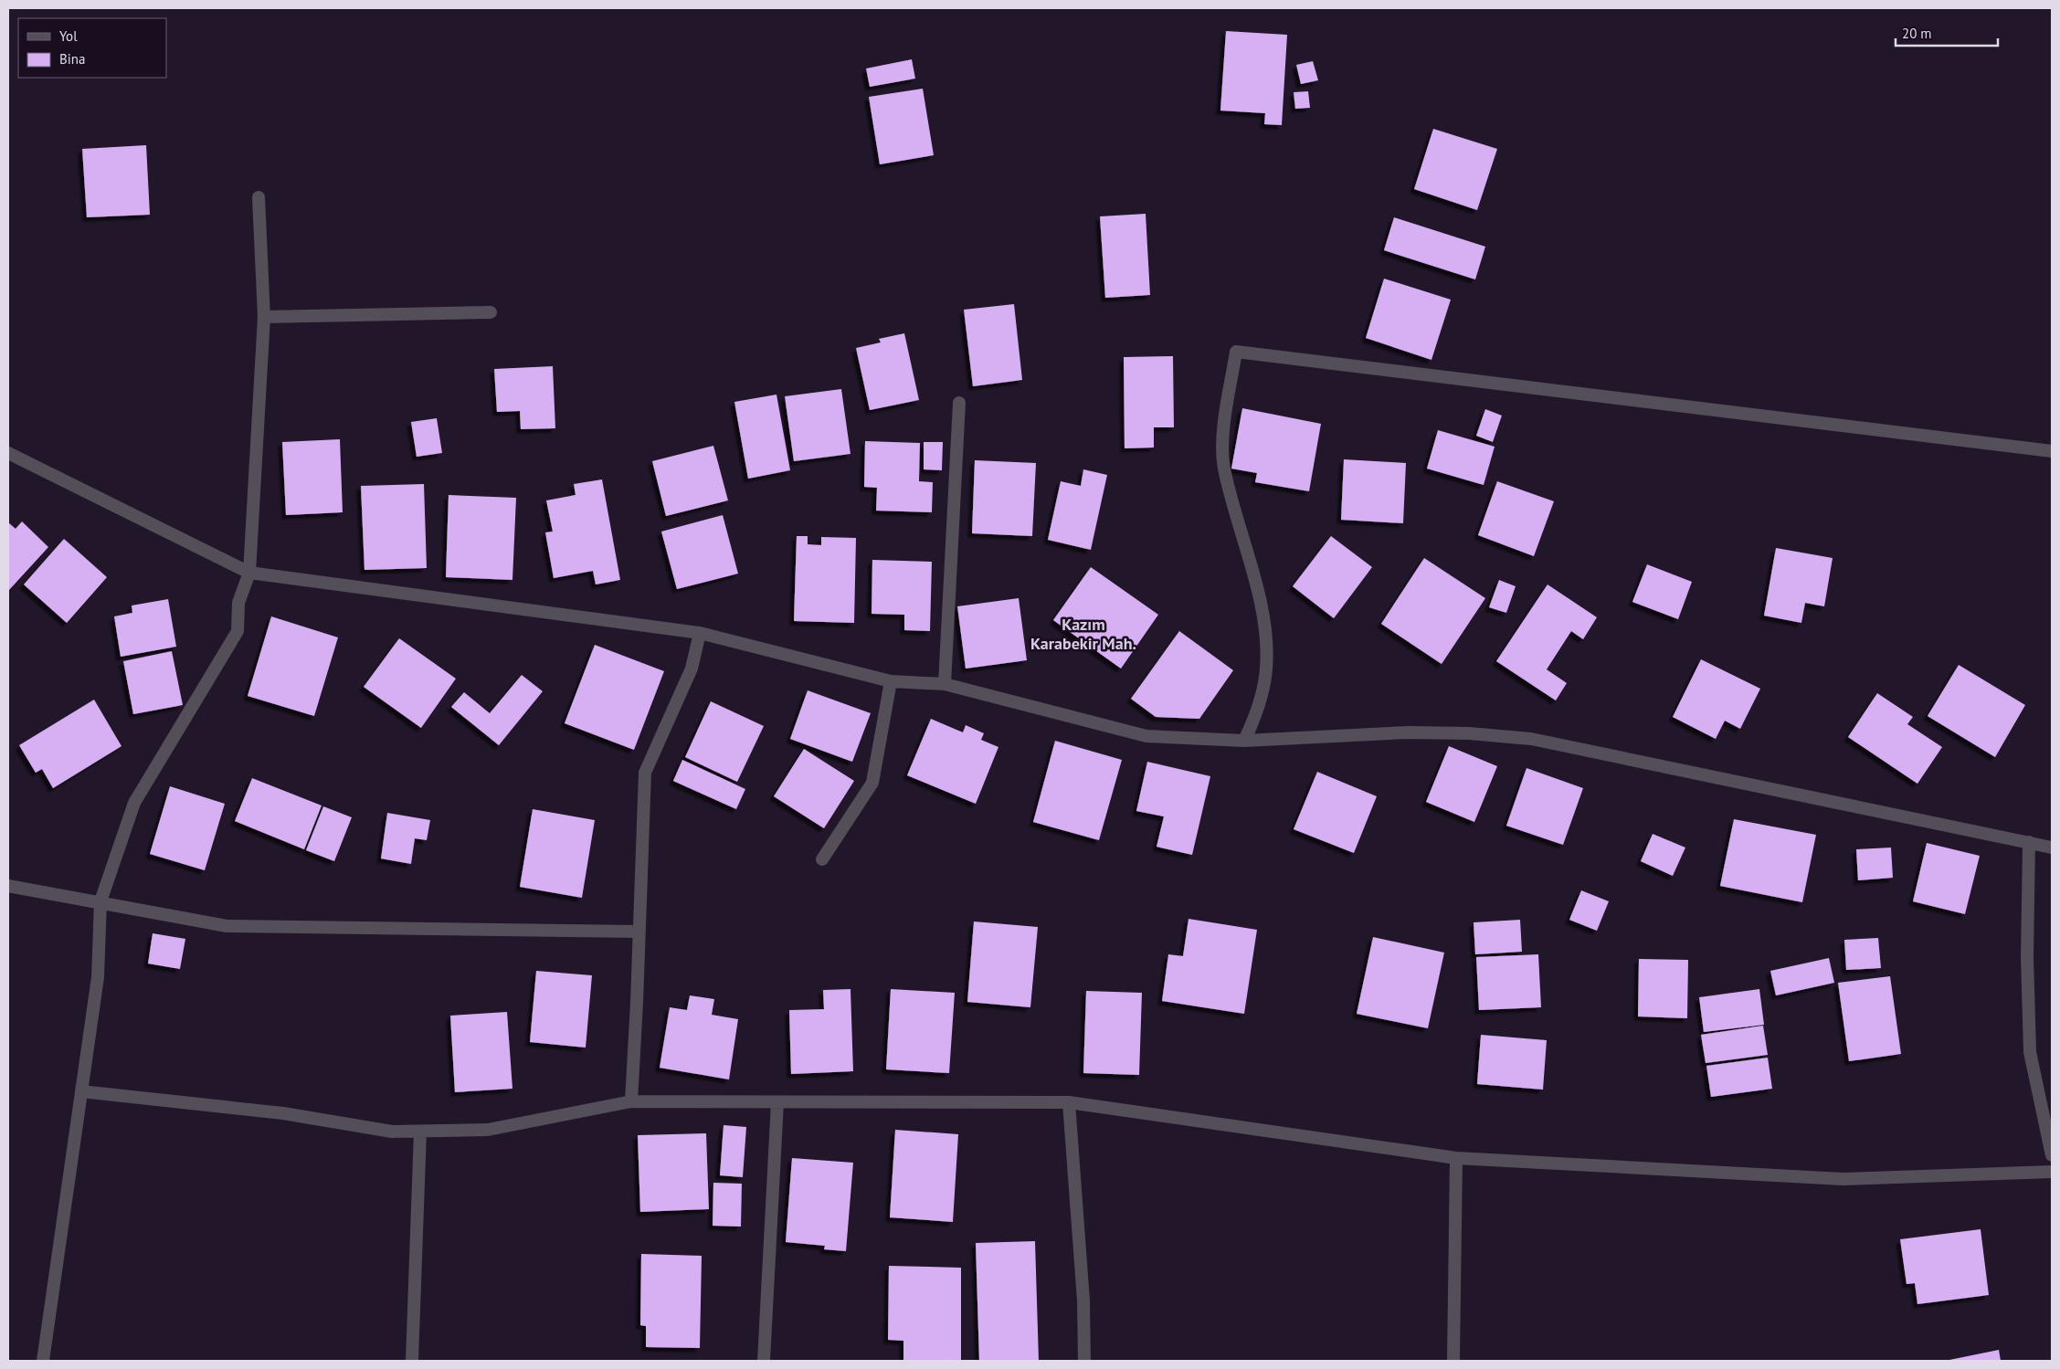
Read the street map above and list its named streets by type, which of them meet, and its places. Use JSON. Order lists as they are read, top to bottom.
{
  "districts": ["Kazım Karabekir Mah."],
  "legend": ["Yol", "Bina"],
  "scale_bar": "20 m"
}
